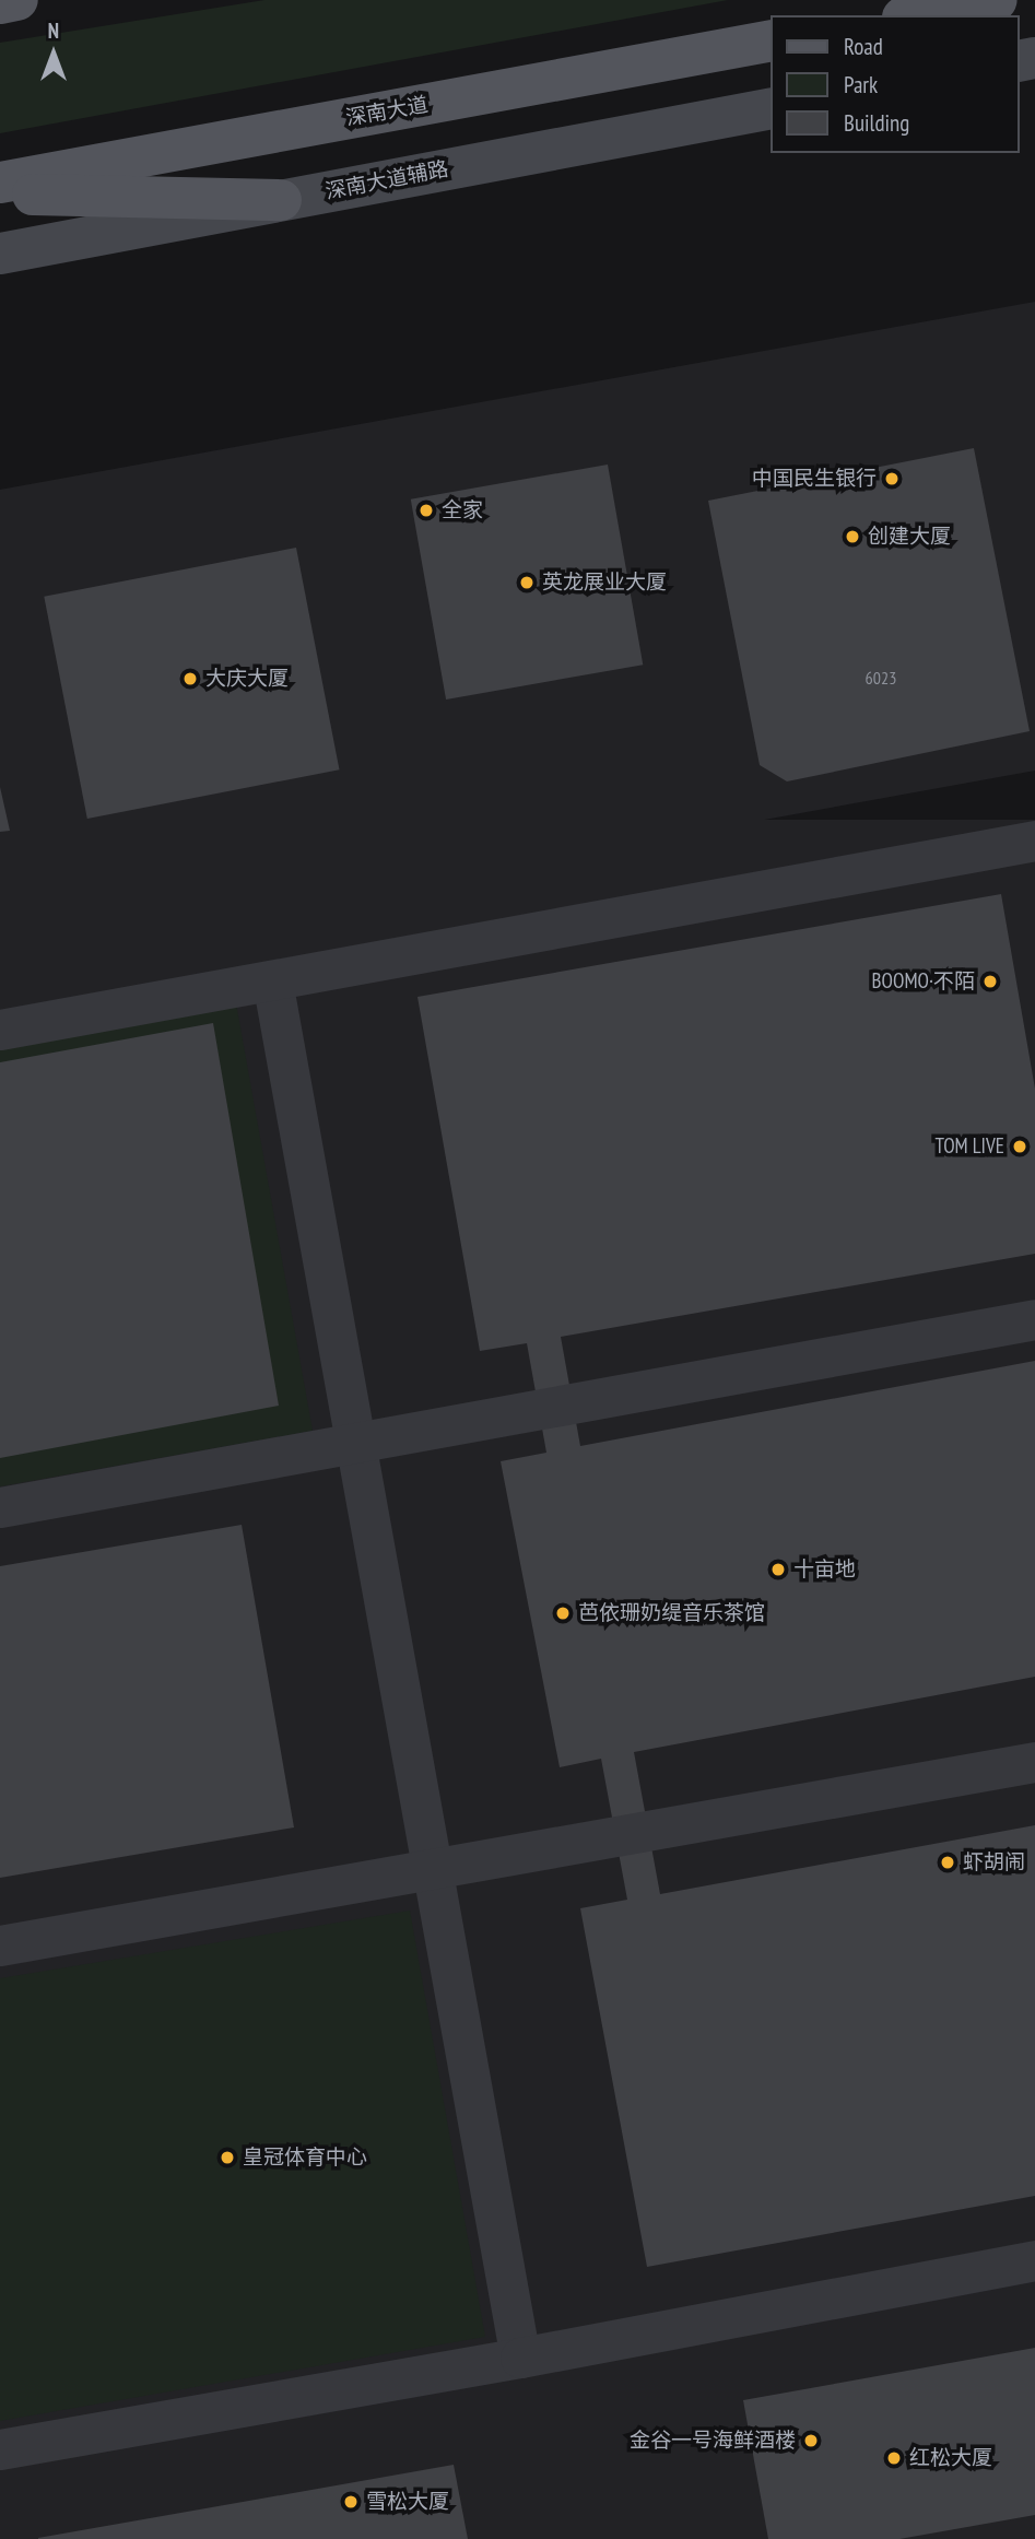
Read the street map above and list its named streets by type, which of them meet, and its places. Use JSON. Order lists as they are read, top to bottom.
{
  "streets": {
    "main road": ["深南大道", "深南大道辅路"]
  },
  "places": [
    "中国民生银行",
    "全家",
    "创建大厦",
    "英龙展业大厦",
    "大庆大厦",
    "BOOMO·不陌",
    "TOM LIVE",
    "十亩地",
    "芭依珊奶缇音乐茶馆",
    "虾胡闹",
    "皇冠体育中心",
    "金谷一号海鲜酒楼",
    "红松大厦",
    "雪松大厦"
  ],
  "house_numbers": ["6023"],
  "legend": ["Road", "Park", "Building"],
  "north": "top"
}
